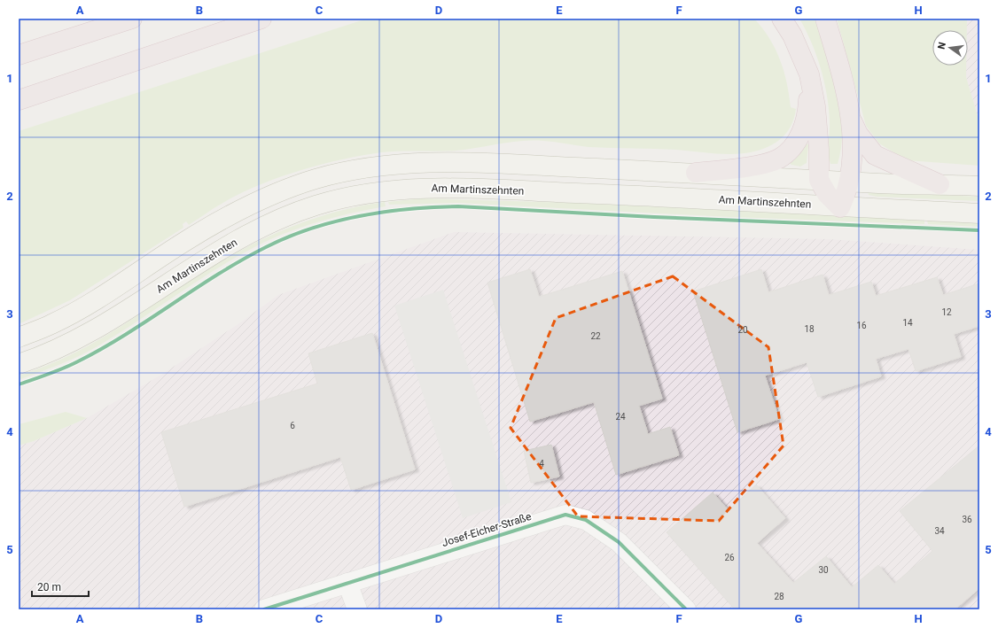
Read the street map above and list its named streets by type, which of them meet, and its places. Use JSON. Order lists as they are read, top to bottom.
{
  "streets": {
    "main road": ["Am Martinszehnten"],
    "street": ["Josef-Eicher-Straße"]
  },
  "house_numbers": [
    "12",
    "14",
    "16",
    "18",
    "20",
    "22",
    "24",
    "6",
    "4",
    "36",
    "34",
    "26",
    "30",
    "28"
  ],
  "scale_bar": "20 m",
  "north": "left",
  "grid": {
    "columns": [
      "A",
      "B",
      "C",
      "D",
      "E",
      "F",
      "G",
      "H"
    ],
    "rows": [
      "1",
      "2",
      "3",
      "4",
      "5"
    ]
  }
}
